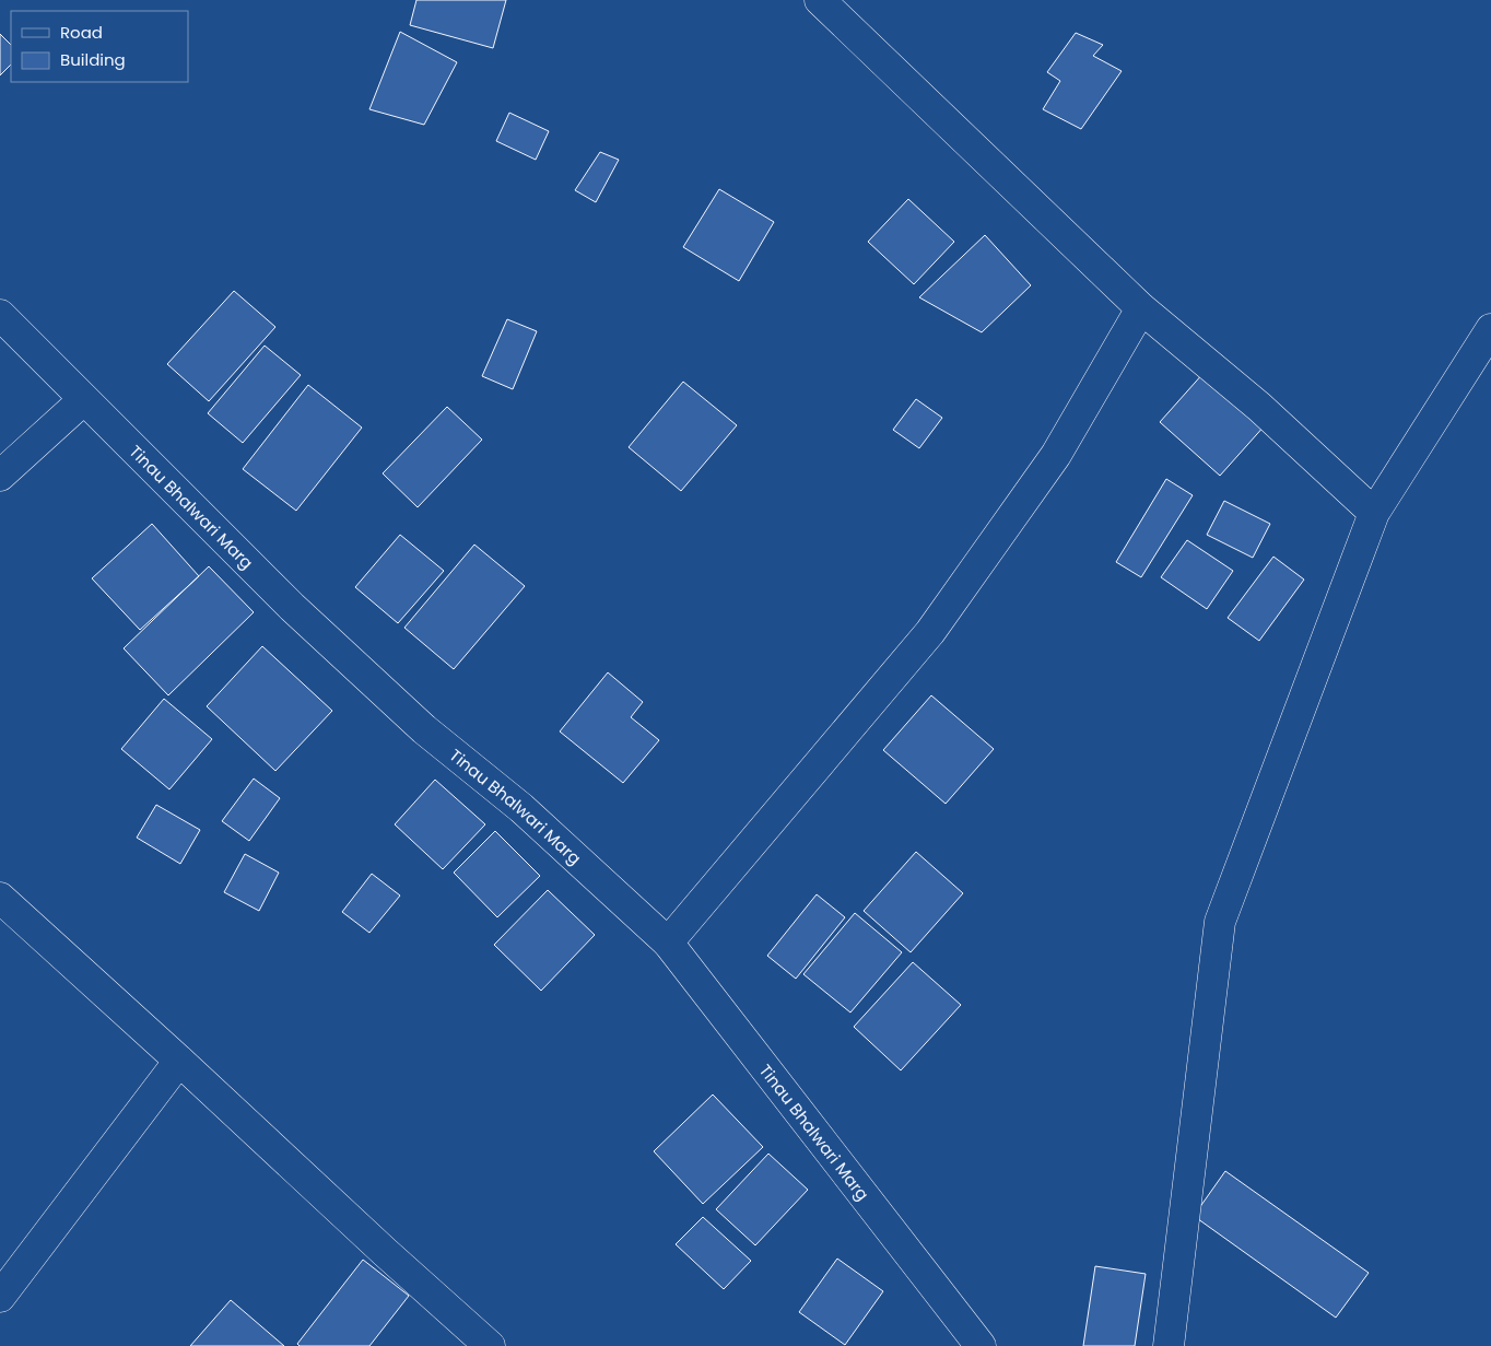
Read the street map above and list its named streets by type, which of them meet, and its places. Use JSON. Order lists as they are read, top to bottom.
{
  "streets": {
    "street": ["Tinau Bhalwari Marg"]
  },
  "legend": ["Road", "Building"]
}
